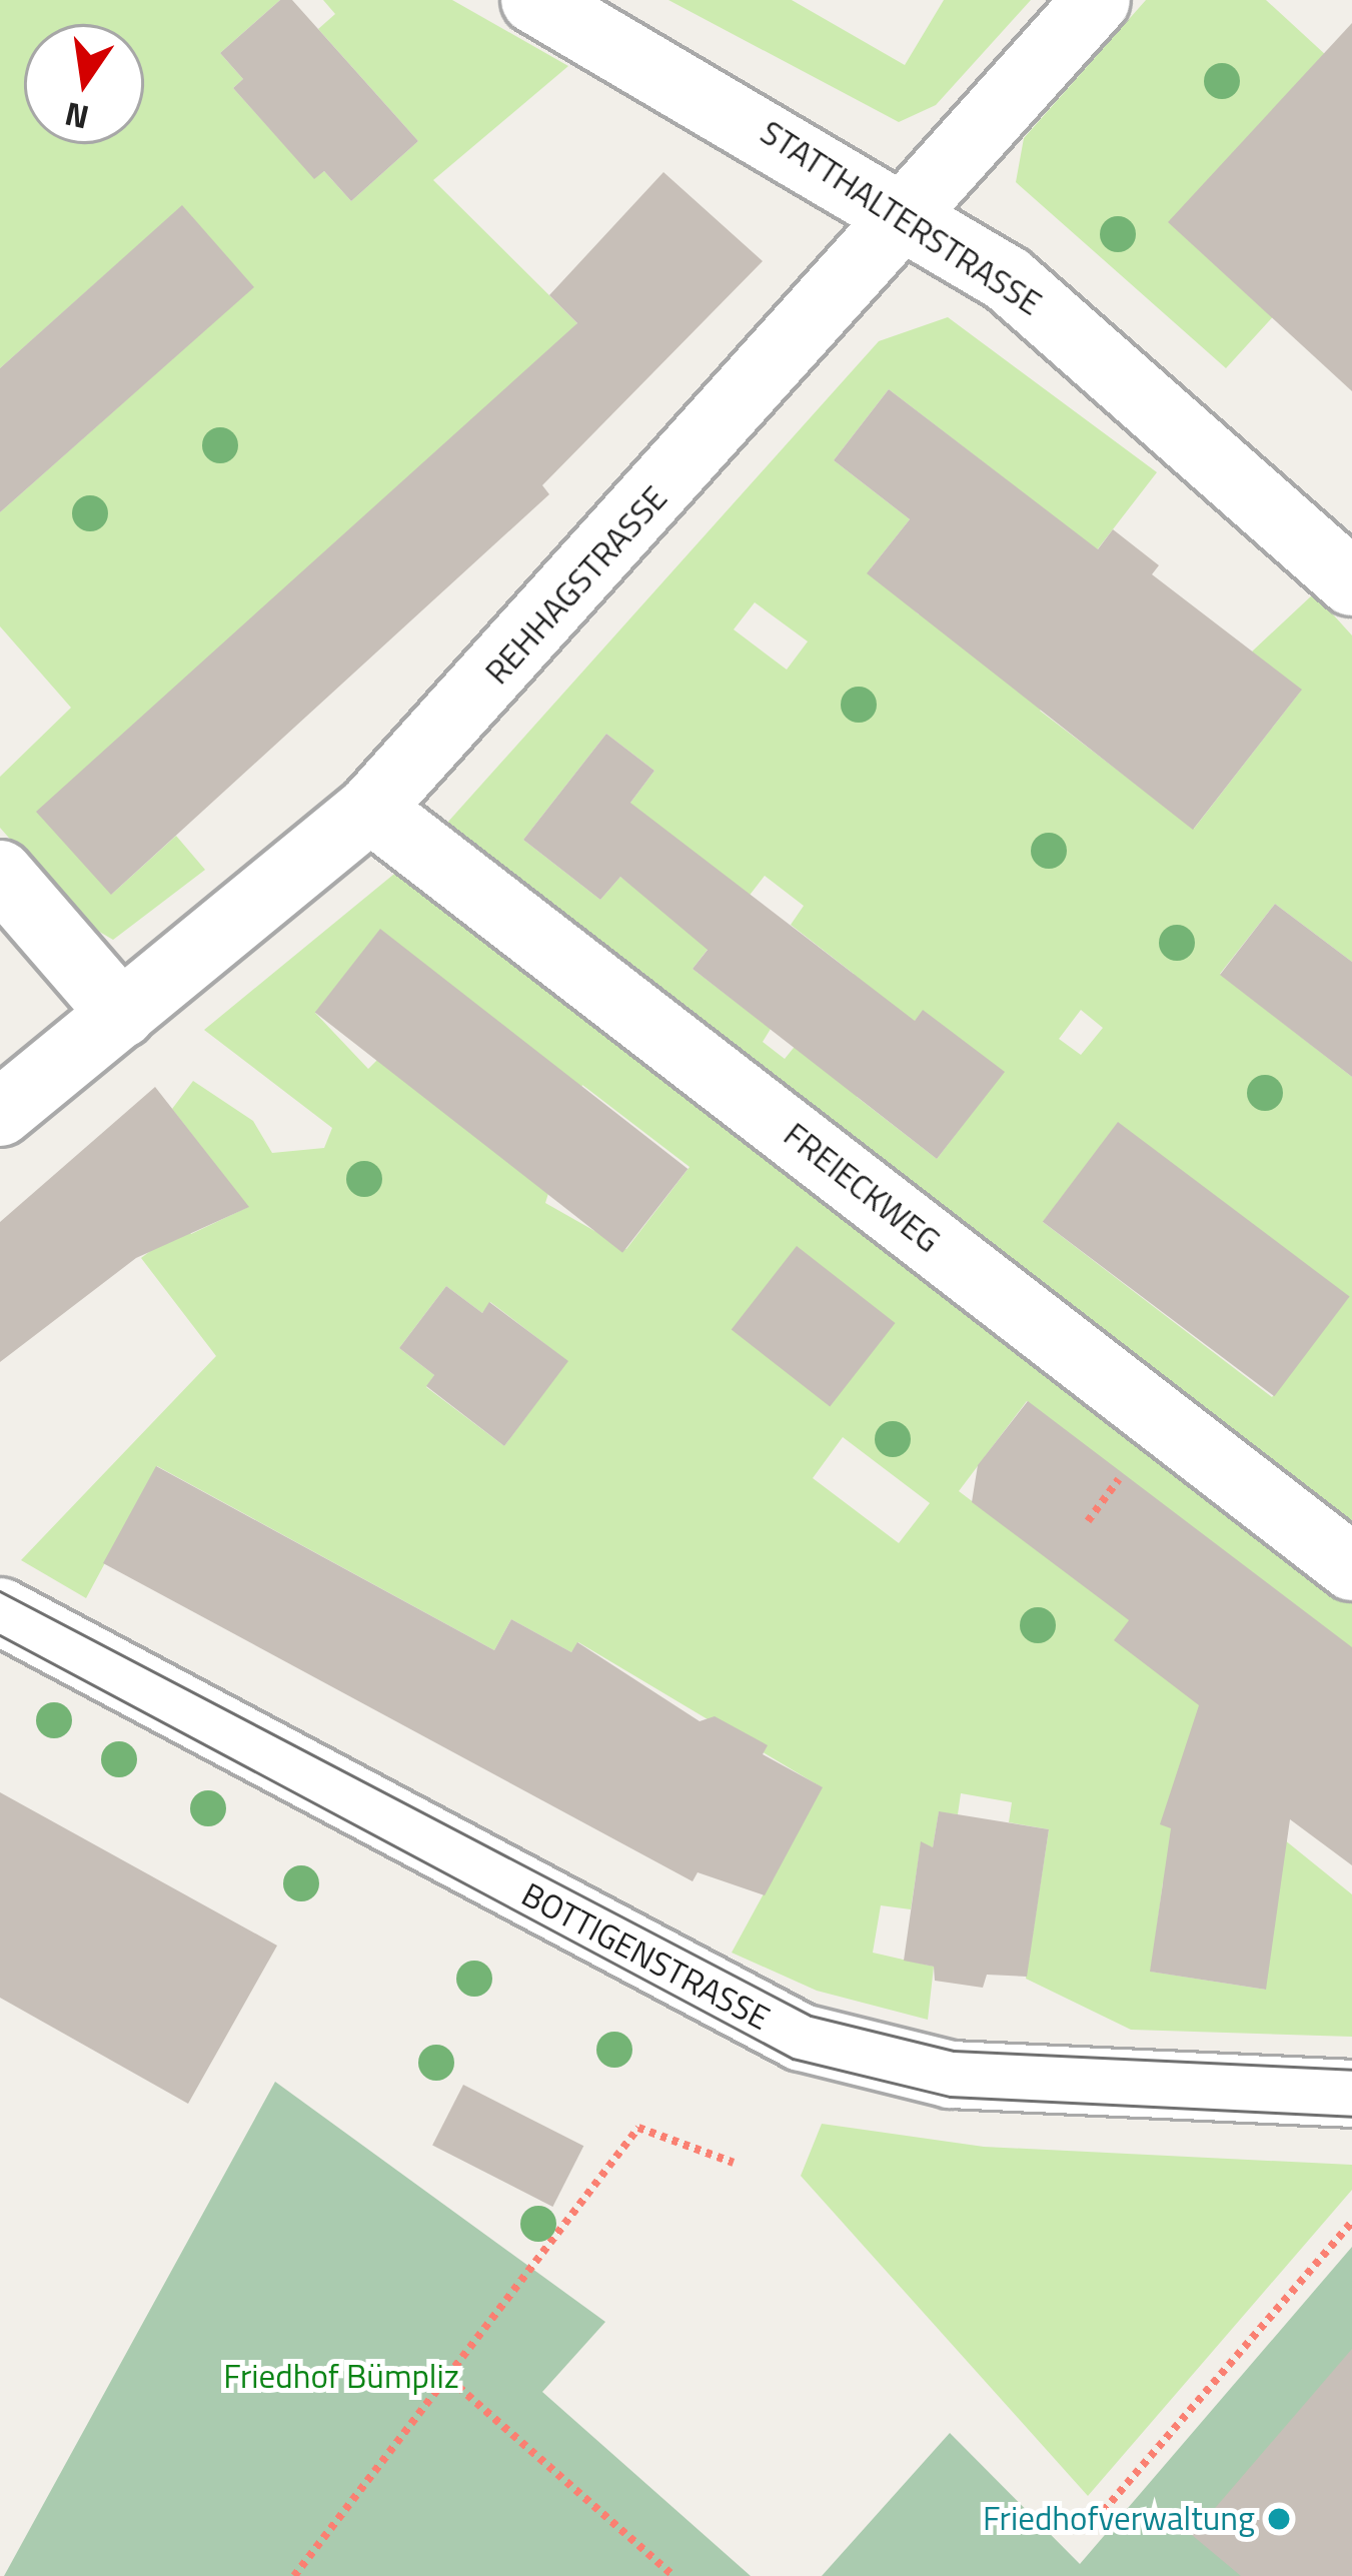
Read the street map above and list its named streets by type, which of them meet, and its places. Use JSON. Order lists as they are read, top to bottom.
{
  "streets": {
    "street": [
      "STATTHALTERSTRASSE",
      "REHHAGSTRASSE",
      "FREIECKWEG",
      "BOTTIGENSTRASSE"
    ]
  },
  "crossings": [
    ["STATTHALTERSTRASSE", "REHHAGSTRASSE"],
    ["REHHAGSTRASSE", "FREIECKWEG"]
  ],
  "parks": ["Friedhof Bümpliz"],
  "places": ["Friedhofverwaltung"],
  "north": "bottom"
}
